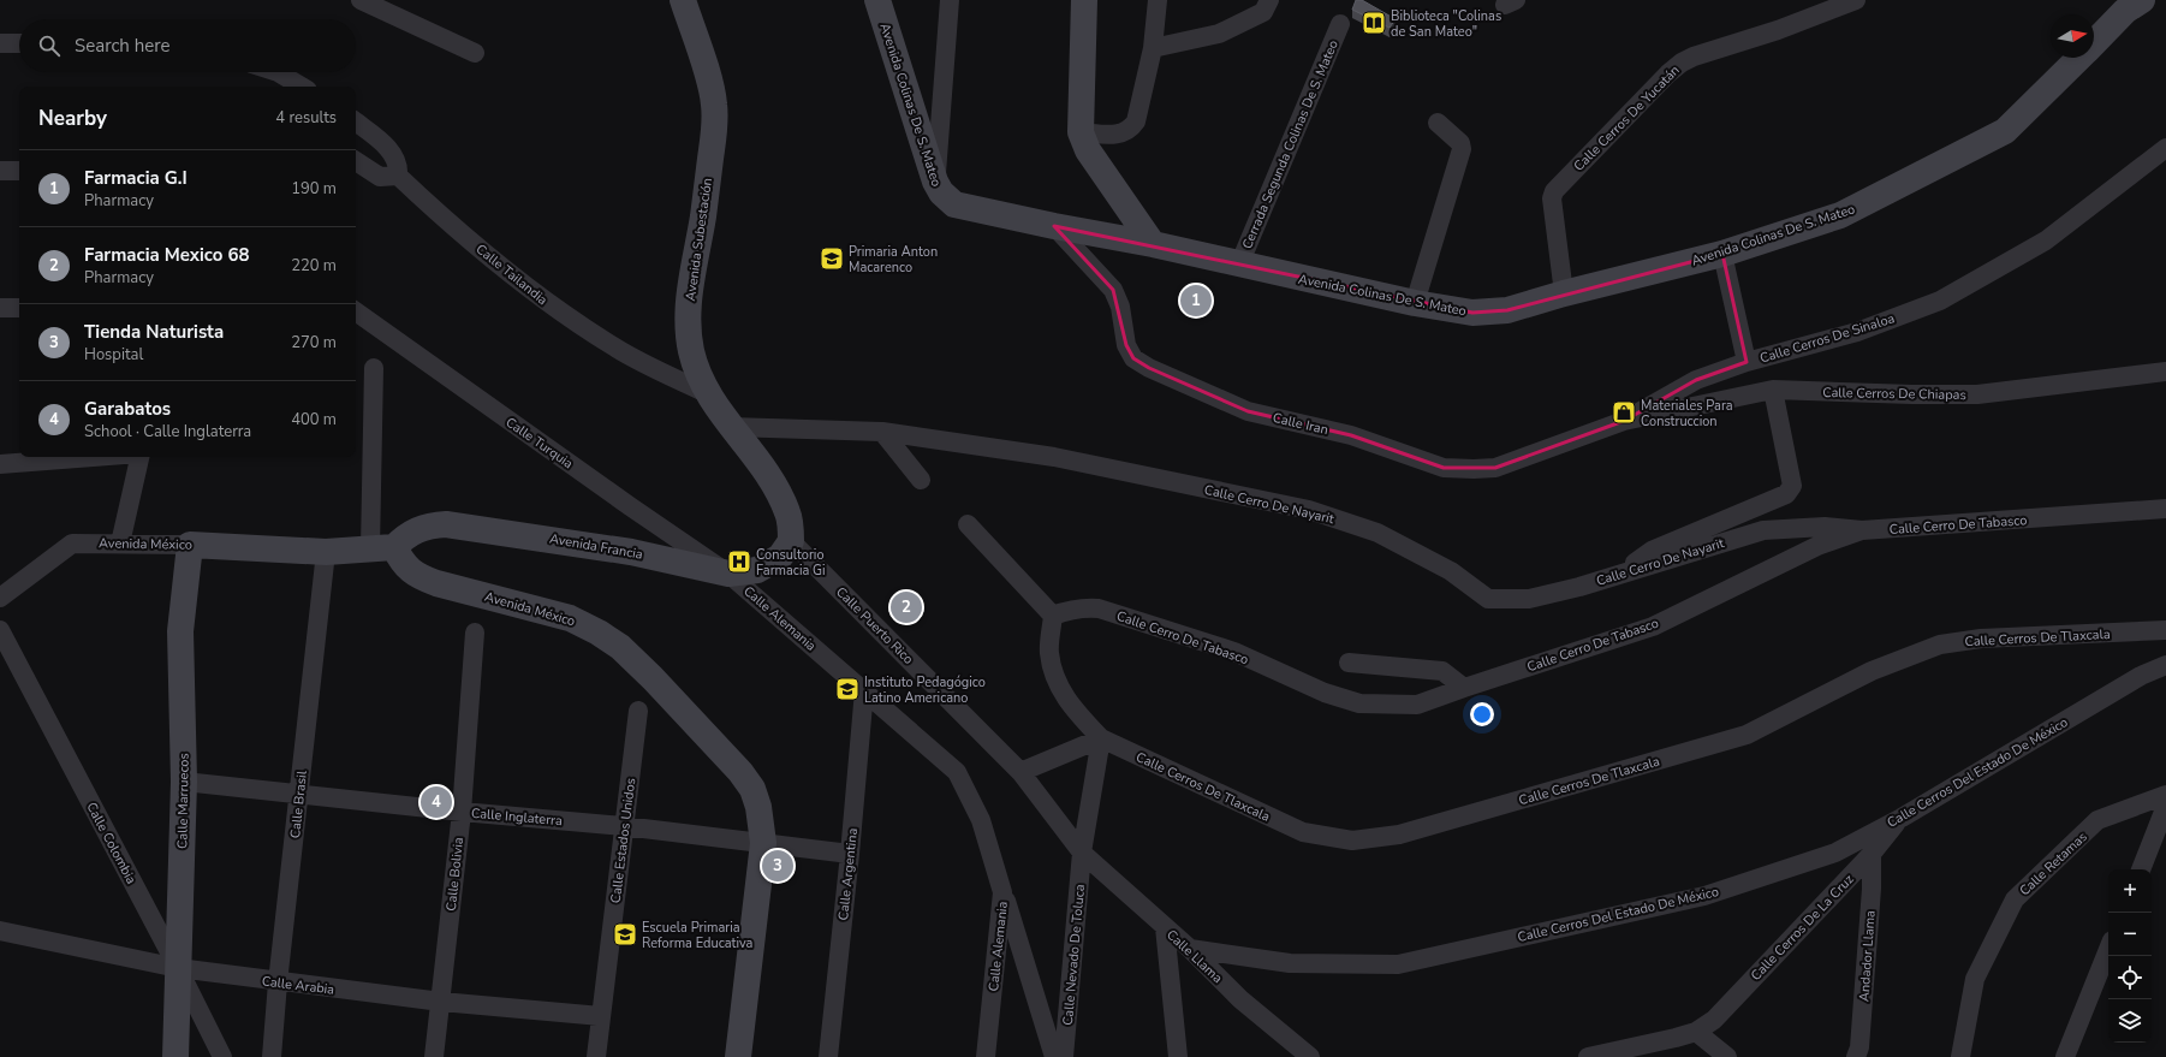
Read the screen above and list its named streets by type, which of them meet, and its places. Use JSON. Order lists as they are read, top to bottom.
{
  "streets": {
    "street": [
      "Avenida Colinas De S. Mateo",
      "Calle Cerros De Yucatán",
      "Cerrada Segunda Colinas De S. Mateo",
      "Avenida Subestación",
      "Calle Tailandia",
      "Calle Cerros De Sinaloa",
      "Calle Cerros De Chiapas",
      "Calle Iran",
      "Calle Turquia",
      "Calle Cerro De Nayarit",
      "Calle Cerro De Tabasco",
      "Avenida México",
      "Avenida Francia",
      "Calle Alemania",
      "Calle Puerto Rico",
      "Calle Cerros De Tlaxcala",
      "Calle Cerros Del Estado De México",
      "Calle Marruecos",
      "Calle Brasil",
      "Calle Inglaterra",
      "Calle Estados Unidos",
      "Calle Colombia",
      "Calle Retamas",
      "Calle Bolivia",
      "Calle Argentina",
      "Calle Cerros De La Cruz",
      "Calle Nevado De Toluca",
      "Calle Llama",
      "Andador Llama",
      "Calle Arabia"
    ]
  },
  "crossings": [
    ["Avenida Colinas De S. Mateo", "Calle Cerros De Yucatán"],
    ["Avenida Colinas De S. Mateo", "Cerrada Segunda Colinas De S. Mateo"],
    ["Avenida Colinas De S. Mateo", "Calle Iran"],
    ["Avenida Subestación", "Calle Tailandia"],
    ["Avenida Subestación", "Avenida Francia"],
    ["Avenida Subestación", "Calle Puerto Rico"],
    ["Calle Cerros De Sinaloa", "Calle Cerros De Chiapas"],
    ["Calle Cerros De Sinaloa", "Calle Iran"],
    ["Calle Cerros De Chiapas", "Calle Iran"],
    ["Calle Turquia", "Avenida Francia"],
    ["Calle Turquia", "Calle Alemania"],
    ["Calle Cerro De Nayarit", "Calle Cerro De Tabasco"],
    ["Avenida México", "Avenida Francia"],
    ["Avenida México", "Calle Marruecos"],
    ["Avenida México", "Calle Brasil"],
    ["Avenida México", "Calle Inglaterra"],
    ["Avenida Francia", "Calle Alemania"],
    ["Avenida Francia", "Calle Puerto Rico"],
    ["Calle Alemania", "Calle Argentina"],
    ["Calle Cerros De Tlaxcala", "Calle Nevado De Toluca"],
    ["Calle Cerros Del Estado De México", "Calle Cerros De La Cruz"],
    ["Calle Cerros Del Estado De México", "Calle Llama"],
    ["Calle Marruecos", "Calle Inglaterra"],
    ["Calle Marruecos", "Calle Colombia"],
    ["Calle Marruecos", "Calle Arabia"],
    ["Calle Brasil", "Calle Inglaterra"],
    ["Calle Brasil", "Calle Arabia"],
    ["Calle Inglaterra", "Calle Estados Unidos"],
    ["Calle Inglaterra", "Calle Bolivia"],
    ["Calle Inglaterra", "Calle Argentina"],
    ["Calle Estados Unidos", "Calle Arabia"],
    ["Calle Colombia", "Calle Arabia"],
    ["Calle Bolivia", "Calle Arabia"],
    ["Calle Cerros De La Cruz", "Andador Llama"],
    ["Calle Nevado De Toluca", "Calle Llama"]
  ],
  "places": {
    "library": ["Biblioteca \"Colinas de San Mateo\""],
    "school or university": ["Primaria Anton Macarenco", "Instituto Pedagógico Latino Americano", "Escuela Primaria Reforma Educativa"],
    "shop": ["Materiales Para Construccion"],
    "hospital": ["Consultorio Farmacia Gi"]
  },
  "north": "right",
  "page": {
    "search": "Search here",
    "heading": ["Nearby", "4 results"],
    "list": [
      {
        "mark": "1",
        "name": "Farmacia G.I",
        "note": "Pharmacy",
        "value": "190 m"
      },
      {
        "mark": "2",
        "name": "Farmacia Mexico 68",
        "note": "Pharmacy",
        "value": "220 m"
      },
      {
        "mark": "3",
        "name": "Tienda Naturista",
        "note": "Hospital",
        "value": "270 m"
      },
      {
        "mark": "4",
        "name": "Garabatos",
        "note": "School · Calle Inglaterra",
        "value": "400 m"
      }
    ],
    "pins": [
      "1",
      "2",
      "4",
      "3"
    ],
    "map_buttons": ["+", "−"]
  }
}
